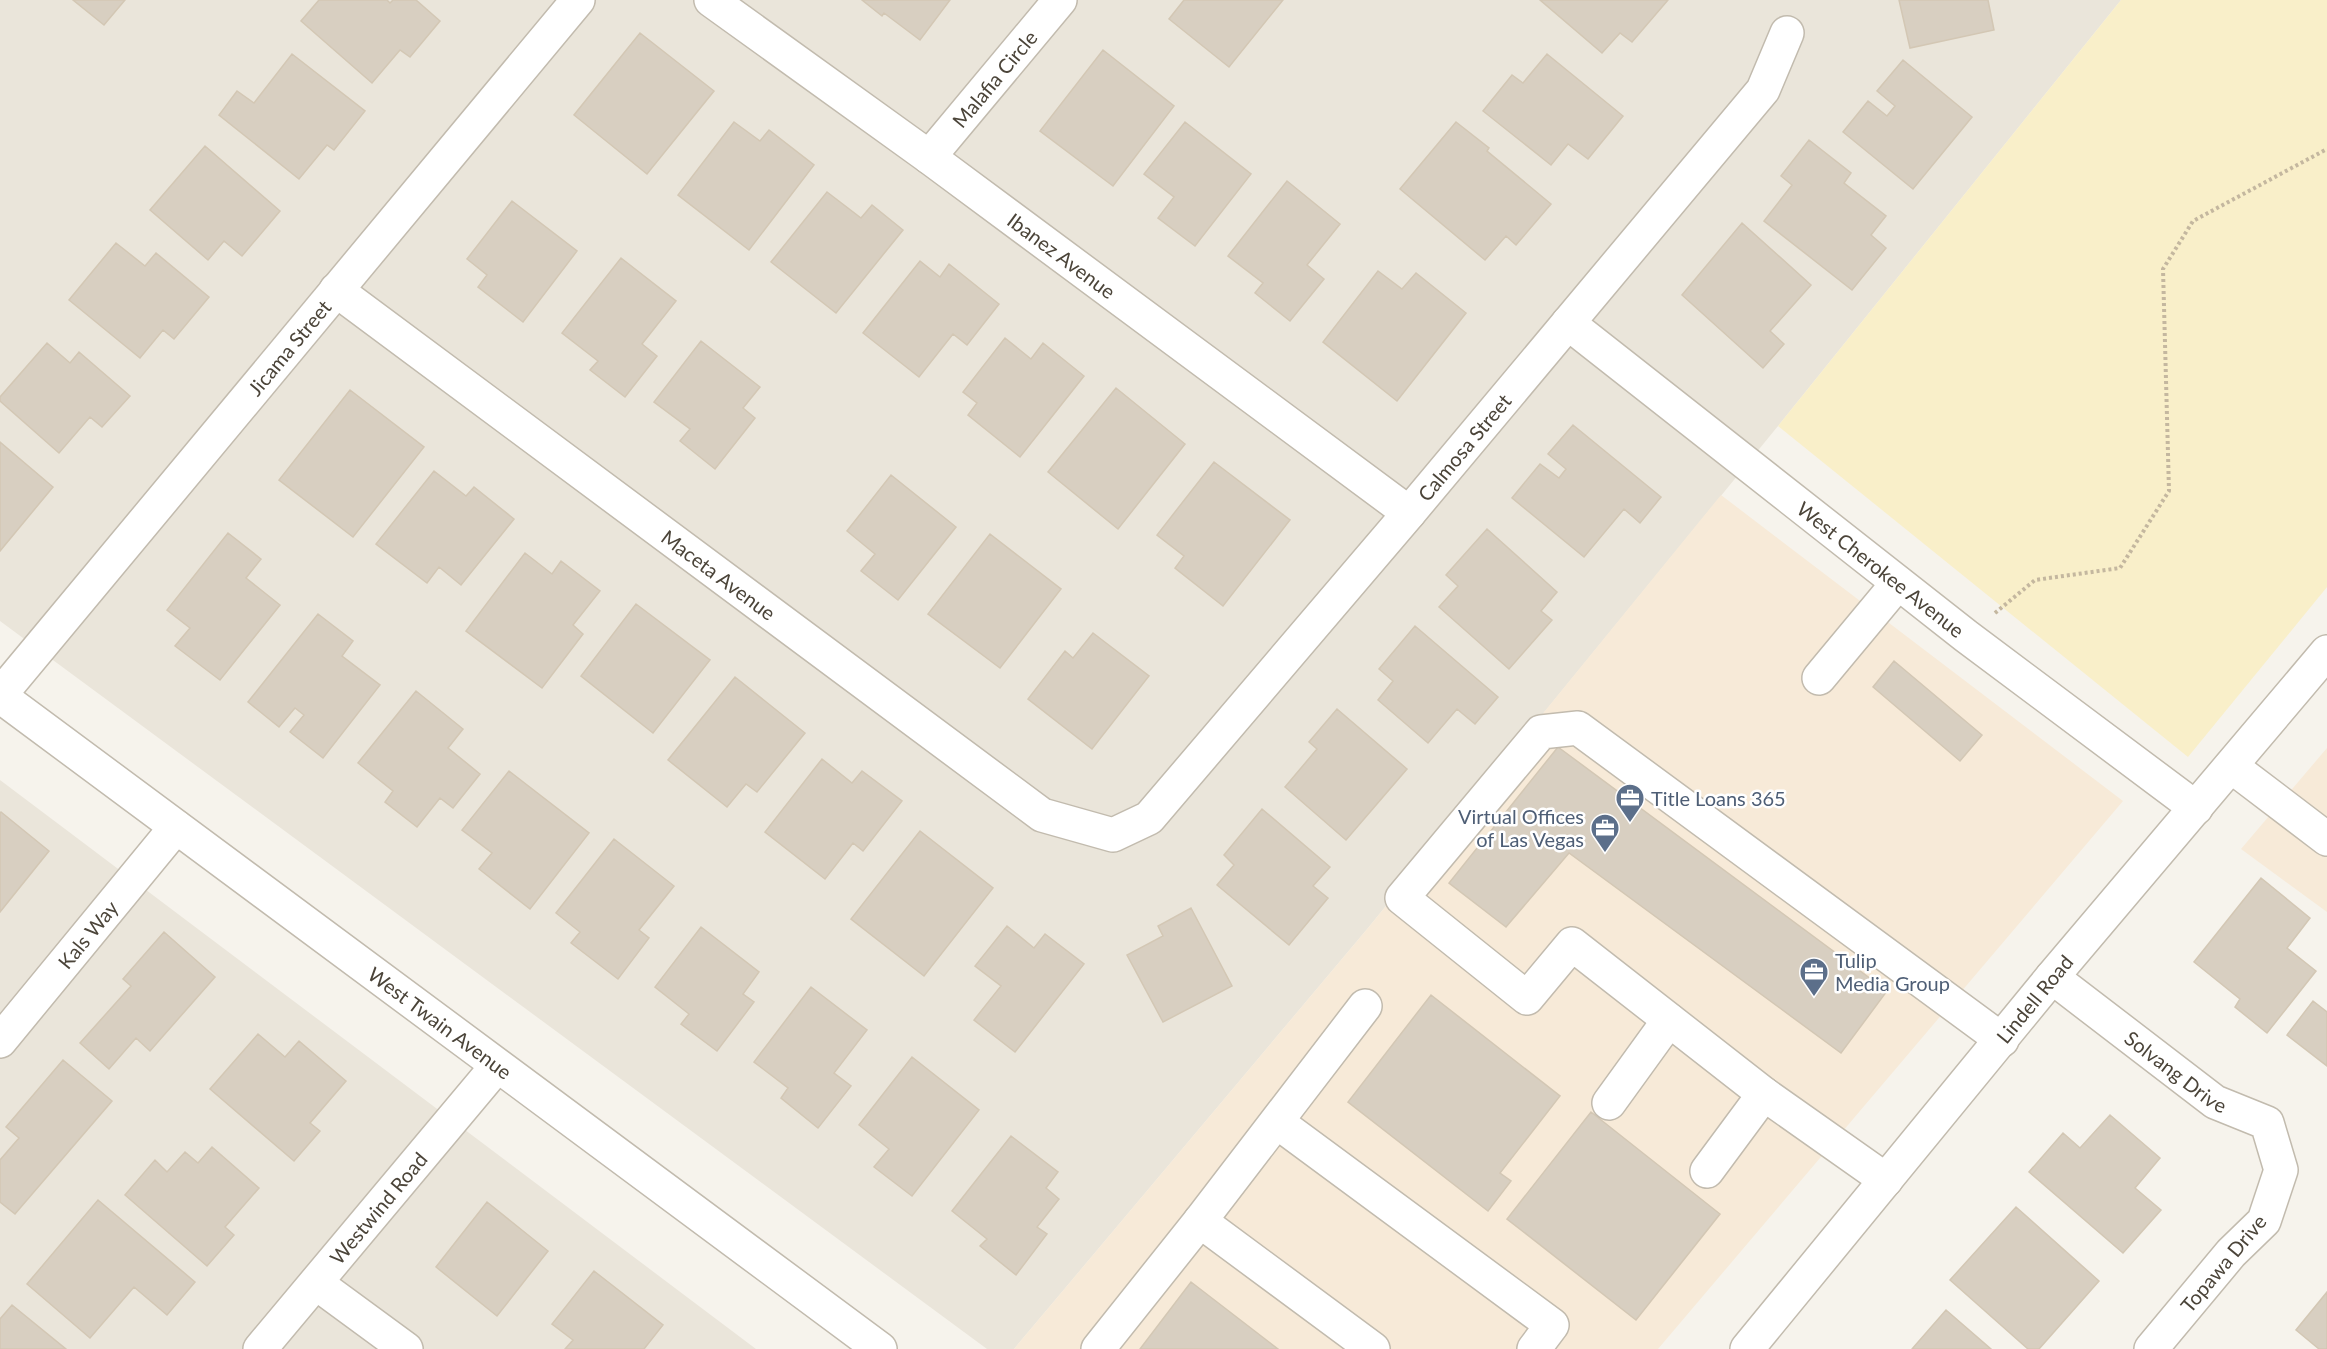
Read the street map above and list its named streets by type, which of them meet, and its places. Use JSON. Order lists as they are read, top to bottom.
{
  "streets": {
    "street": [
      "Malafia Circle",
      "Ibanez Avenue",
      "Jicama Street",
      "Calmosa Street",
      "West Cherokee Avenue",
      "Maceta Avenue",
      "Kals Way",
      "Lindell Road",
      "West Twain Avenue",
      "Solvang Drive",
      "Westwind Road",
      "Topawa Drive"
    ]
  },
  "crossings": [
    ["Malafia Circle", "Ibanez Avenue"],
    ["Ibanez Avenue", "Calmosa Street"],
    ["Jicama Street", "Maceta Avenue"],
    ["Jicama Street", "West Twain Avenue"],
    ["Calmosa Street", "West Cherokee Avenue"],
    ["Calmosa Street", "Maceta Avenue"],
    ["West Cherokee Avenue", "Lindell Road"],
    ["Kals Way", "West Twain Avenue"],
    ["Lindell Road", "Solvang Drive"],
    ["West Twain Avenue", "Westwind Road"],
    ["Solvang Drive", "Topawa Drive"]
  ],
  "places": {
    "office": ["Title Loans 365", "Virtual Offices of Las Vegas", "Tulip Media Group"]
  }
}
